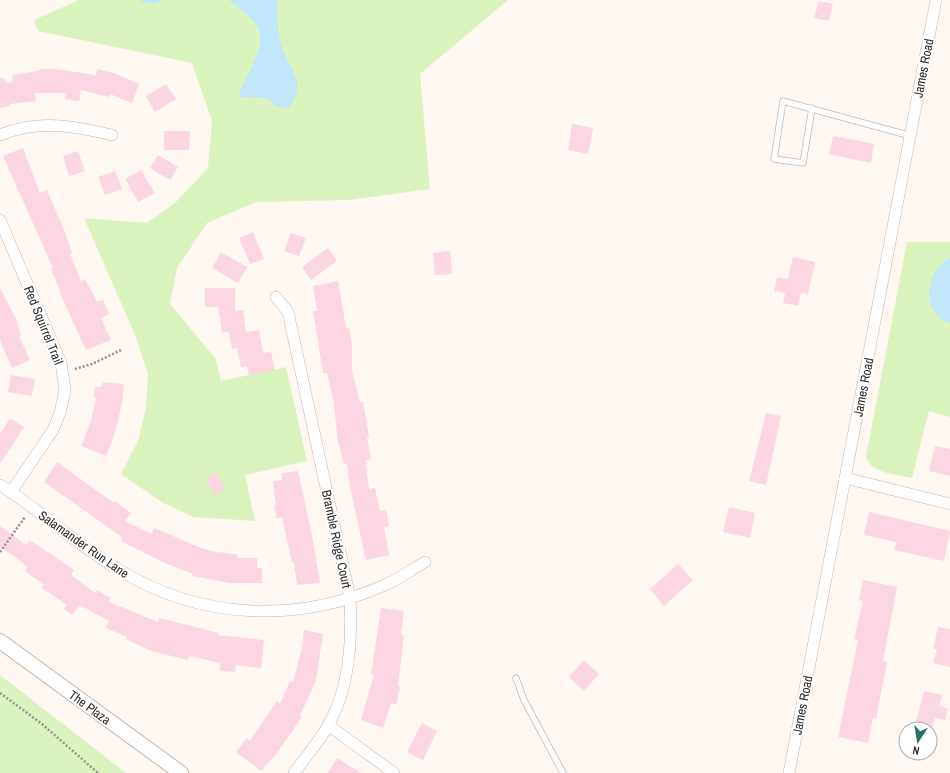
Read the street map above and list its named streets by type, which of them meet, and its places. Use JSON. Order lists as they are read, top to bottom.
{
  "streets": {
    "street": [
      "James Road",
      "Red Squirrel Trail",
      "Bramble Ridge Court",
      "Salamander Run Lane",
      "The Plaza"
    ]
  },
  "crossings": [
    ["Red Squirrel Trail", "Salamander Run Lane"],
    ["Bramble Ridge Court", "Salamander Run Lane"]
  ],
  "north": "bottom"
}
